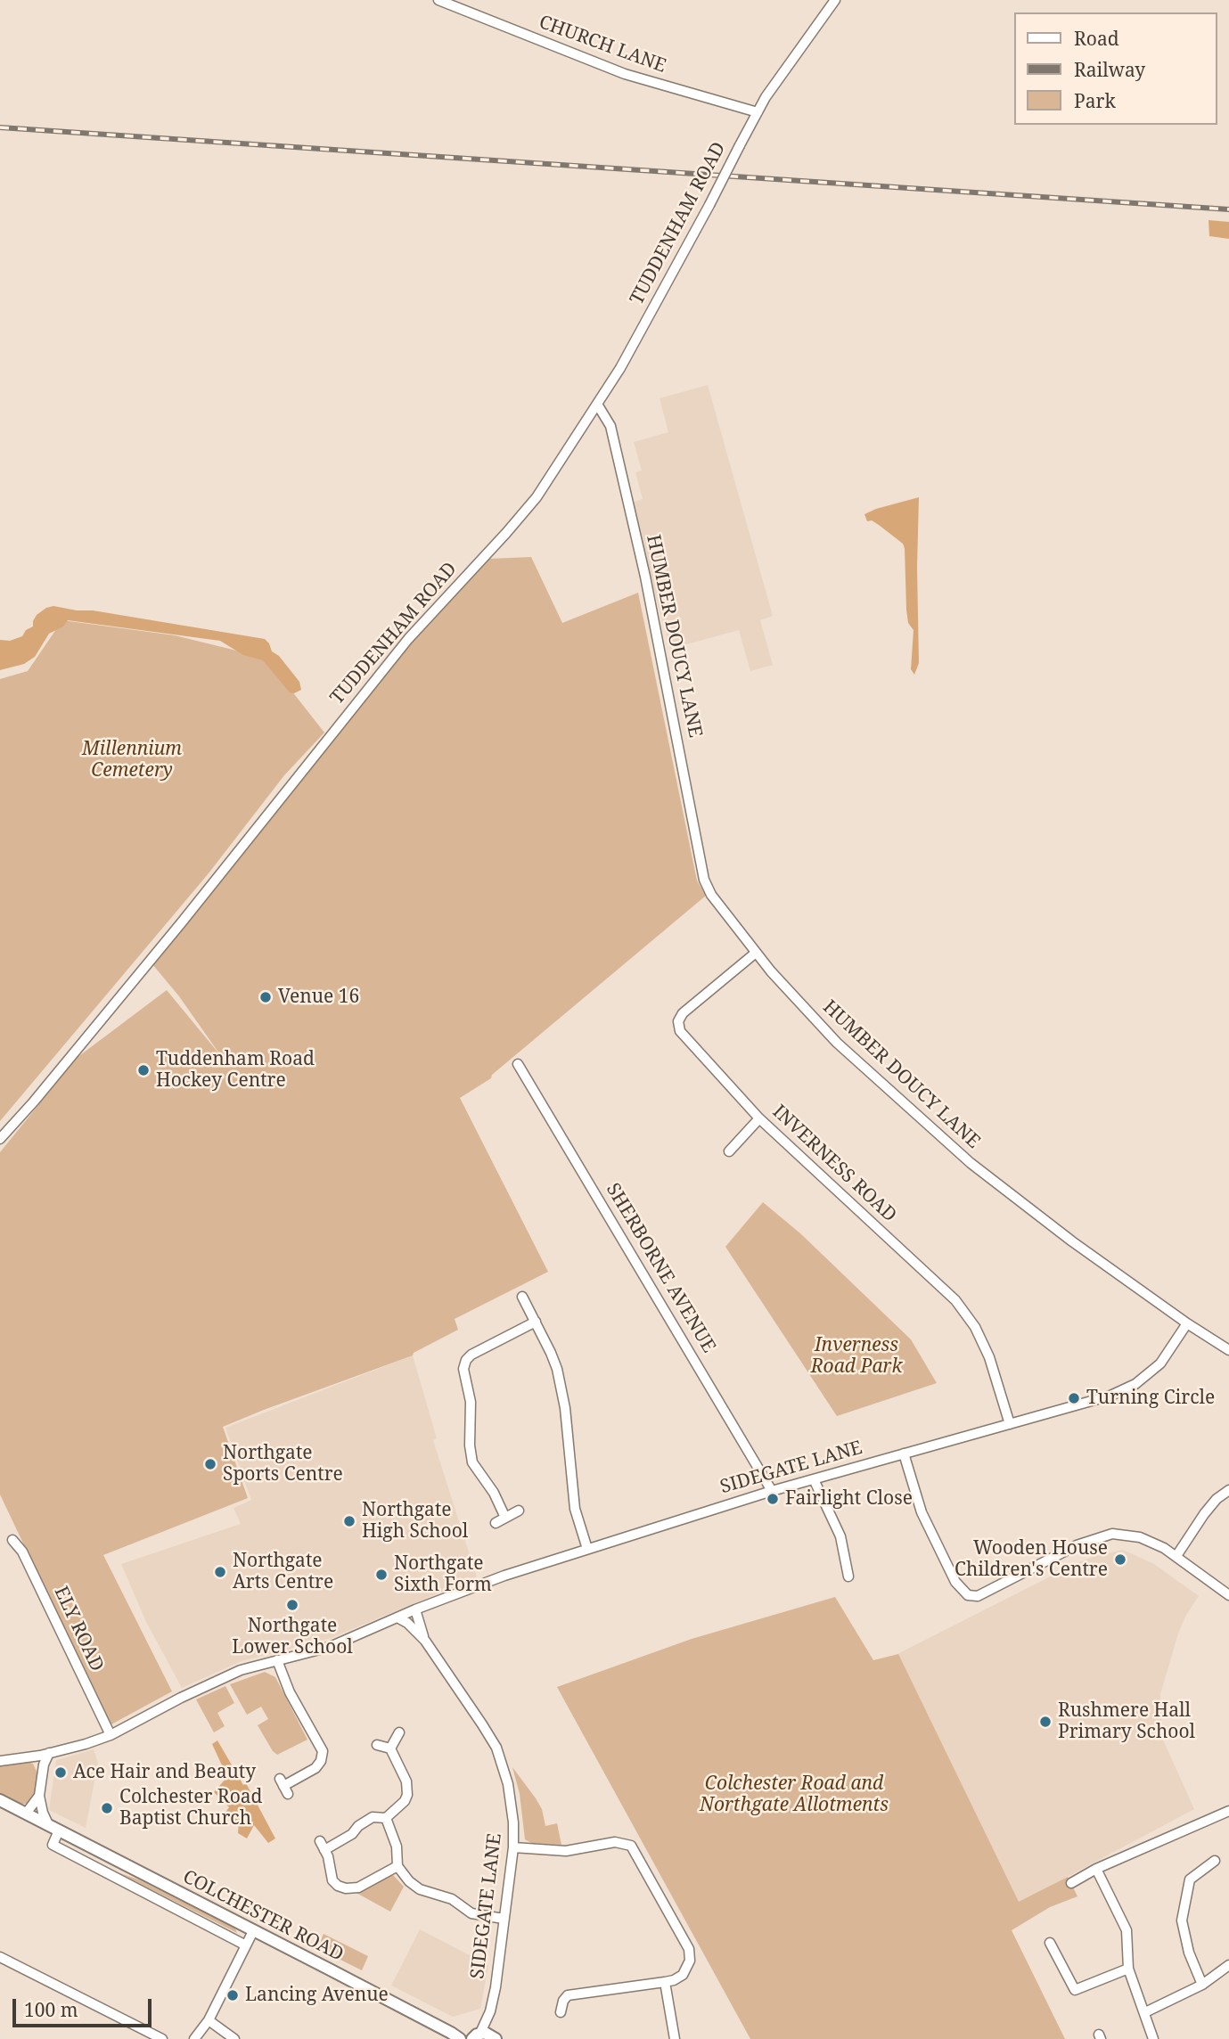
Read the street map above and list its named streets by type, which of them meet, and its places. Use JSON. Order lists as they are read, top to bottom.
{
  "streets": {
    "main road": ["COLCHESTER ROAD"],
    "street": [
      "CHURCH LANE",
      "TUDDENHAM ROAD",
      "HUMBER DOUCY LANE",
      "INVERNESS ROAD",
      "SHERBORNE AVENUE",
      "SIDEGATE LANE",
      "ELY ROAD"
    ]
  },
  "crossings": [
    ["CHURCH LANE", "TUDDENHAM ROAD"],
    ["TUDDENHAM ROAD", "HUMBER DOUCY LANE"],
    ["HUMBER DOUCY LANE", "INVERNESS ROAD"],
    ["HUMBER DOUCY LANE", "SIDEGATE LANE"],
    ["INVERNESS ROAD", "SIDEGATE LANE"],
    ["SHERBORNE AVENUE", "SIDEGATE LANE"],
    ["SIDEGATE LANE", "COLCHESTER ROAD"]
  ],
  "parks": ["Millennium Cemetery", "Inverness Road Park", "Colchester Road and Northgate Allotments"],
  "places": [
    "Venue 16",
    "Tuddenham Road Hockey Centre",
    "Turning Circle",
    "Northgate Sports Centre",
    "Fairlight Close",
    "Northgate High School",
    "Wooden House Children's Centre",
    "Northgate Arts Centre",
    "Northgate Sixth Form",
    "Northgate Lower School",
    "Rushmere Hall Primary School",
    "Ace Hair and Beauty",
    "Colchester Road Baptist Church",
    "Lancing Avenue"
  ],
  "legend": ["Road", "Railway", "Park"],
  "scale_bar": "100 m"
}
